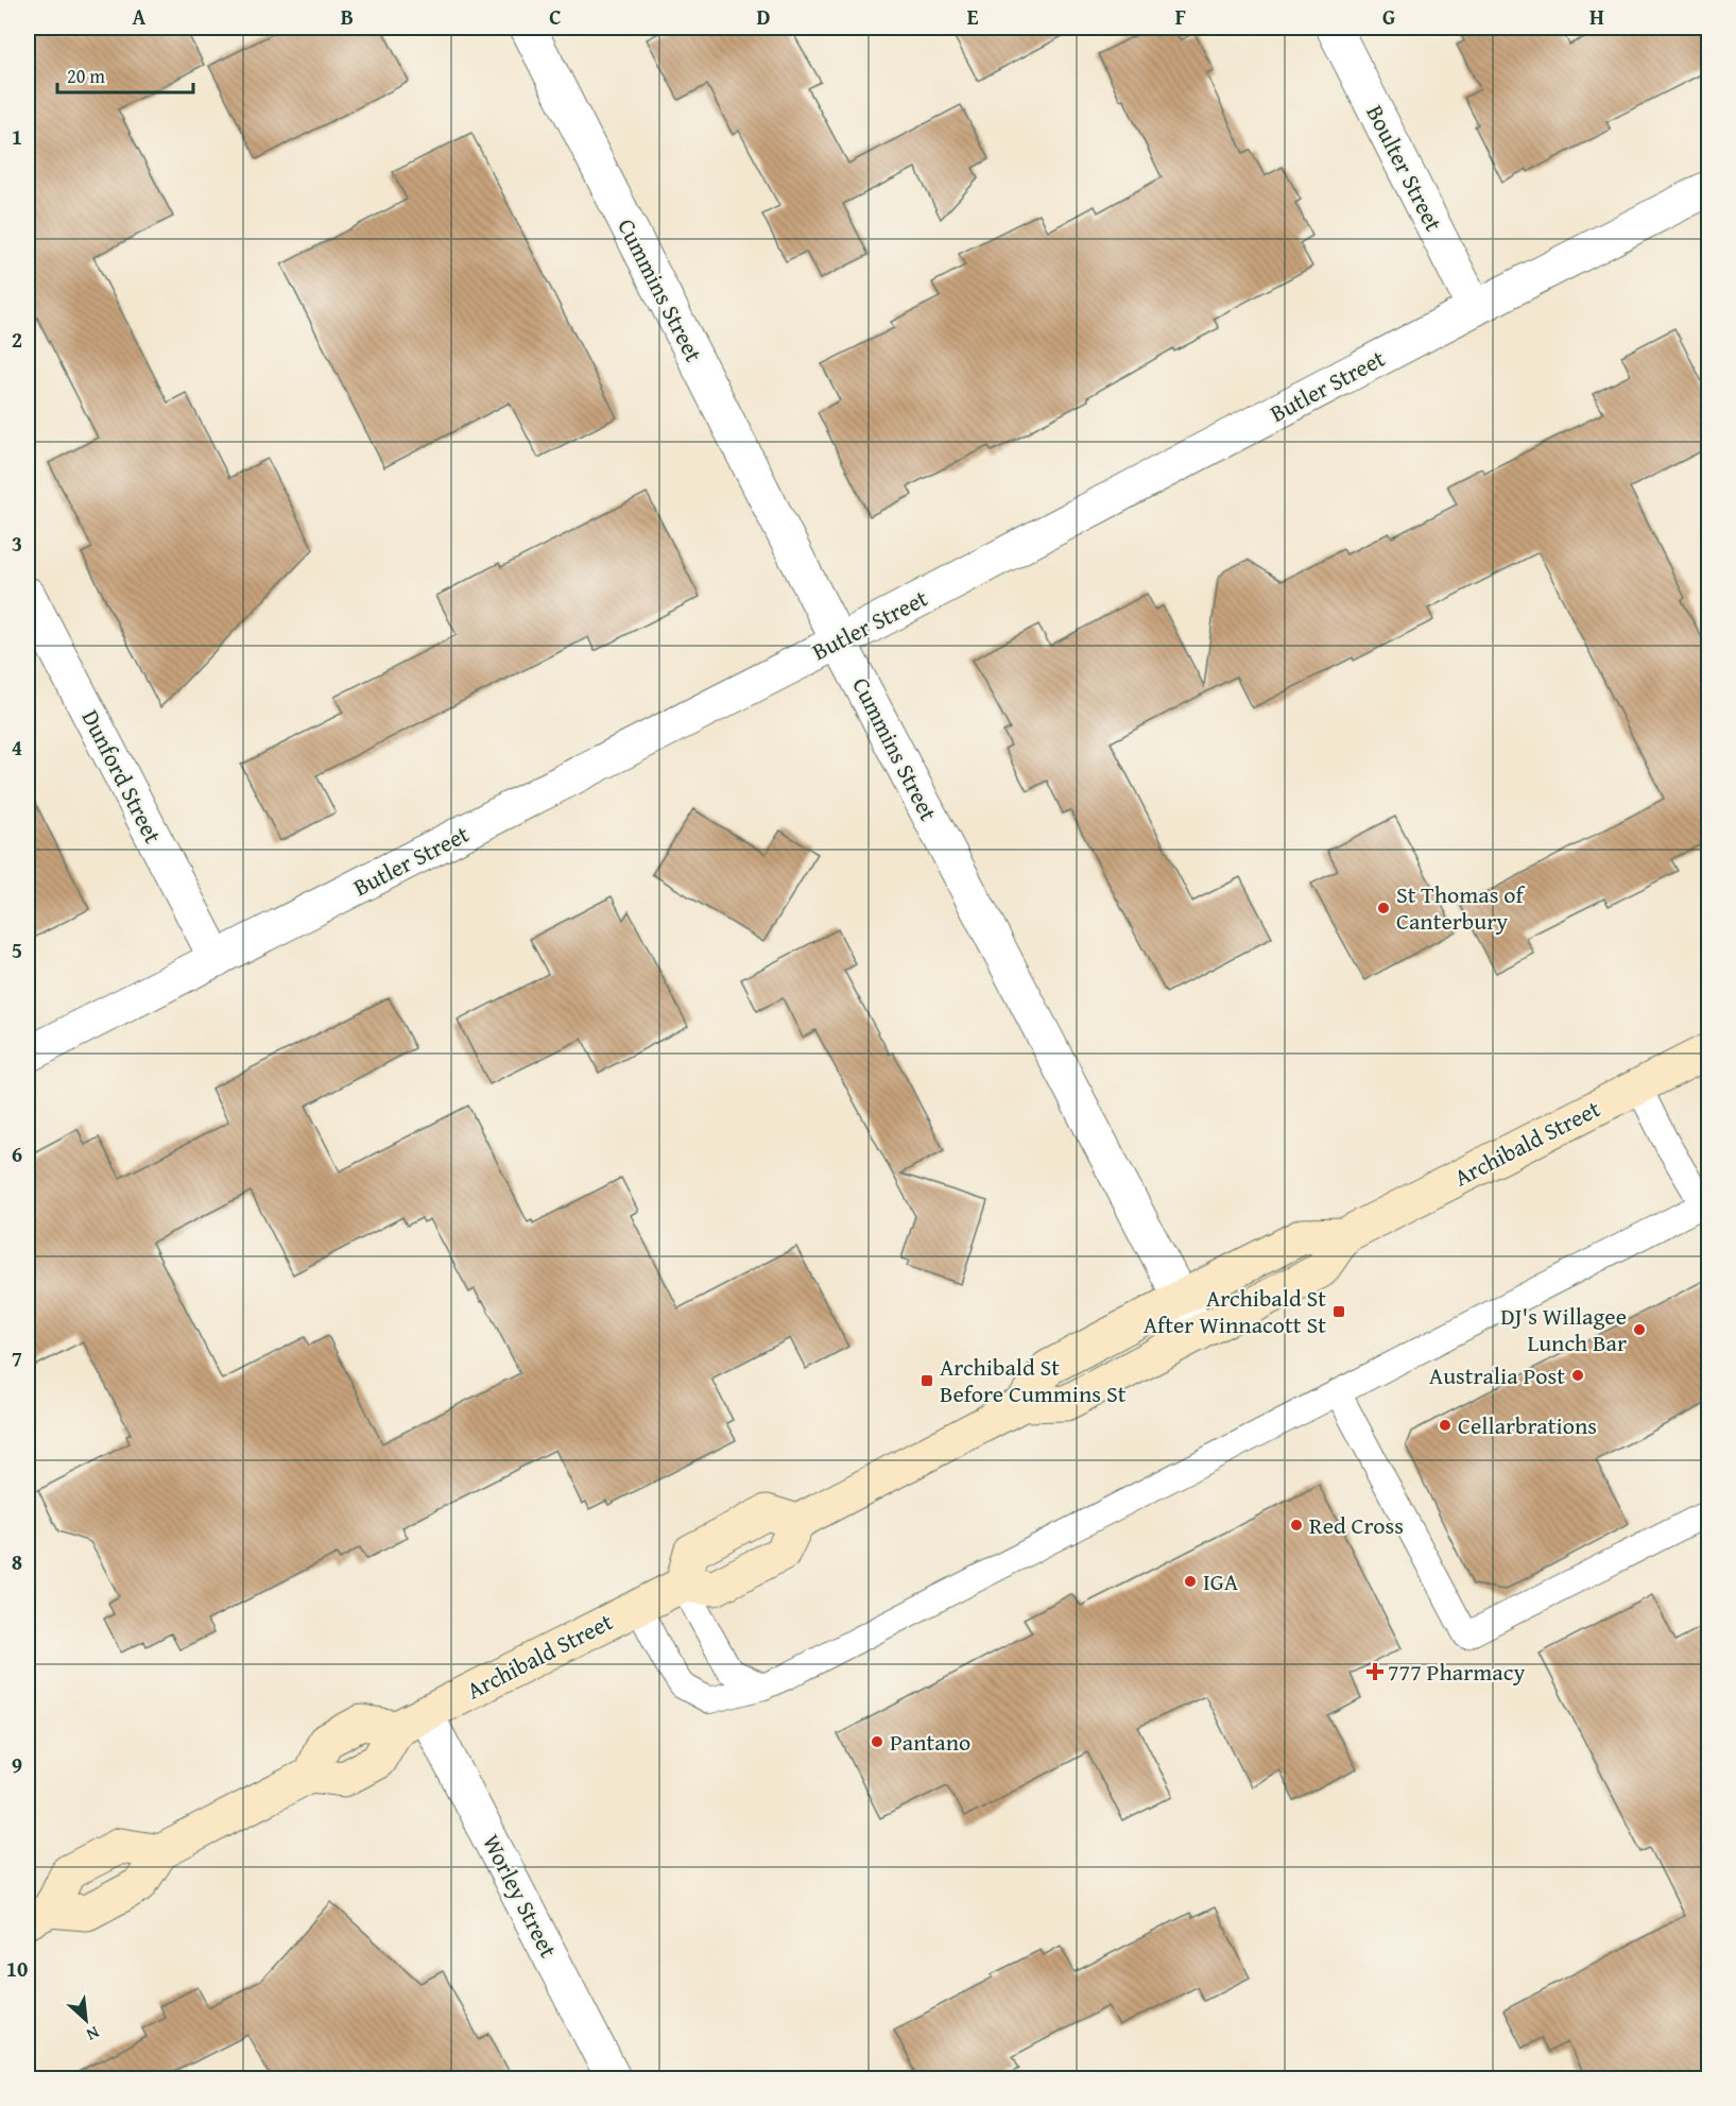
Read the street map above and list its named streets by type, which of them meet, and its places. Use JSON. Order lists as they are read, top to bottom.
{
  "streets": {
    "street": [
      "Boulter Street",
      "Cummins Street",
      "Butler Street",
      "Dunford Street",
      "Archibald Street",
      "Worley Street"
    ]
  },
  "crossings": [
    ["Boulter Street", "Butler Street"],
    ["Cummins Street", "Butler Street"],
    ["Cummins Street", "Archibald Street"],
    ["Butler Street", "Dunford Street"],
    ["Archibald Street", "Worley Street"]
  ],
  "places": {
    "other": [
      "St Thomas of Canterbury",
      "DJ's Willagee Lunch Bar",
      "Australia Post",
      "Cellarbrations",
      "Red Cross",
      "IGA",
      "Pantano"
    ],
    "transit": ["Archibald St After Winnacott St", "Archibald St Before Cummins St"],
    "health": ["777 Pharmacy"]
  },
  "scale_bar": "20 m",
  "north": "bottom right",
  "grid": {
    "columns": [
      "A",
      "B",
      "C",
      "D",
      "E",
      "F",
      "G",
      "H"
    ],
    "rows": [
      "1",
      "2",
      "3",
      "4",
      "5",
      "6",
      "7",
      "8",
      "9",
      "10"
    ]
  }
}
